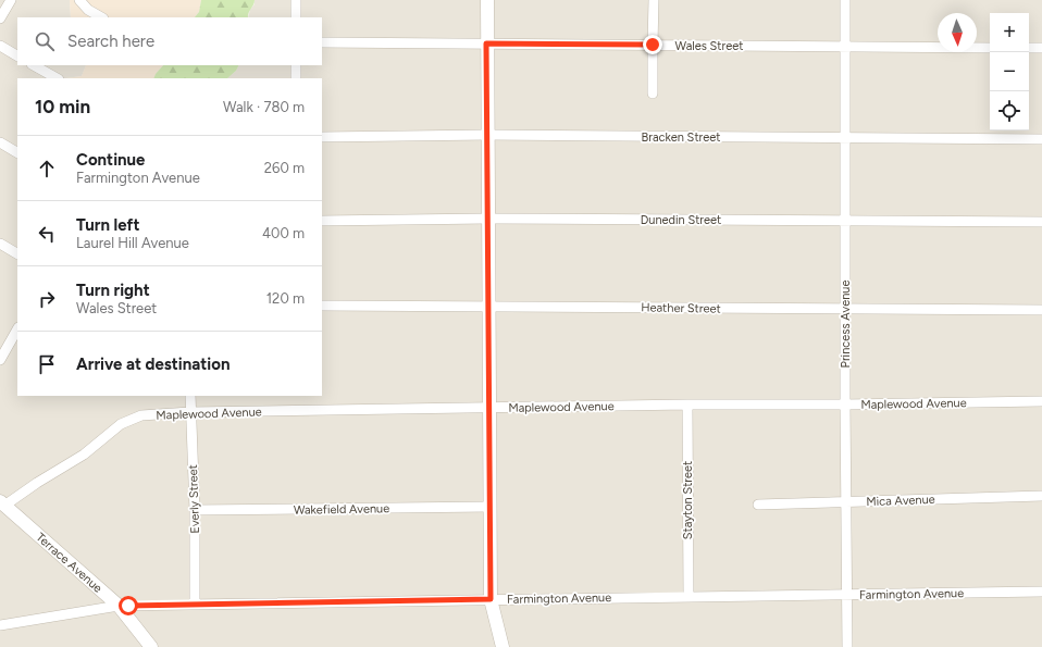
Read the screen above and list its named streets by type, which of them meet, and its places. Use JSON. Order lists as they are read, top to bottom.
{
  "streets": {
    "street": [
      "Wales Street",
      "Bracken Street",
      "Dunedin Street",
      "Heather Street",
      "Princess Avenue",
      "Maplewood Avenue",
      "Everly Street",
      "Stayton Street",
      "Mica Avenue",
      "Wakefield Avenue",
      "Terrace Avenue",
      "Farmington Avenue"
    ]
  },
  "crossings": [
    ["Wales Street", "Princess Avenue"],
    ["Bracken Street", "Princess Avenue"],
    ["Dunedin Street", "Princess Avenue"],
    ["Heather Street", "Princess Avenue"],
    ["Princess Avenue", "Maplewood Avenue"],
    ["Princess Avenue", "Mica Avenue"],
    ["Princess Avenue", "Farmington Avenue"],
    ["Maplewood Avenue", "Everly Street"],
    ["Maplewood Avenue", "Stayton Street"],
    ["Maplewood Avenue", "Terrace Avenue"],
    ["Everly Street", "Wakefield Avenue"],
    ["Everly Street", "Farmington Avenue"],
    ["Stayton Street", "Farmington Avenue"],
    ["Terrace Avenue", "Farmington Avenue"]
  ],
  "north": "bottom",
  "page": {
    "map_buttons": ["+", "−"],
    "search": "Search here",
    "heading": ["10 min", "Walk · 780 m"],
    "list": [
      ["Continue", "Farmington Avenue", "260 m"],
      ["Turn left", "Laurel Hill Avenue", "400 m"],
      ["Turn right", "Wales Street", "120 m"],
      "Arrive at destination"
    ]
  }
}
